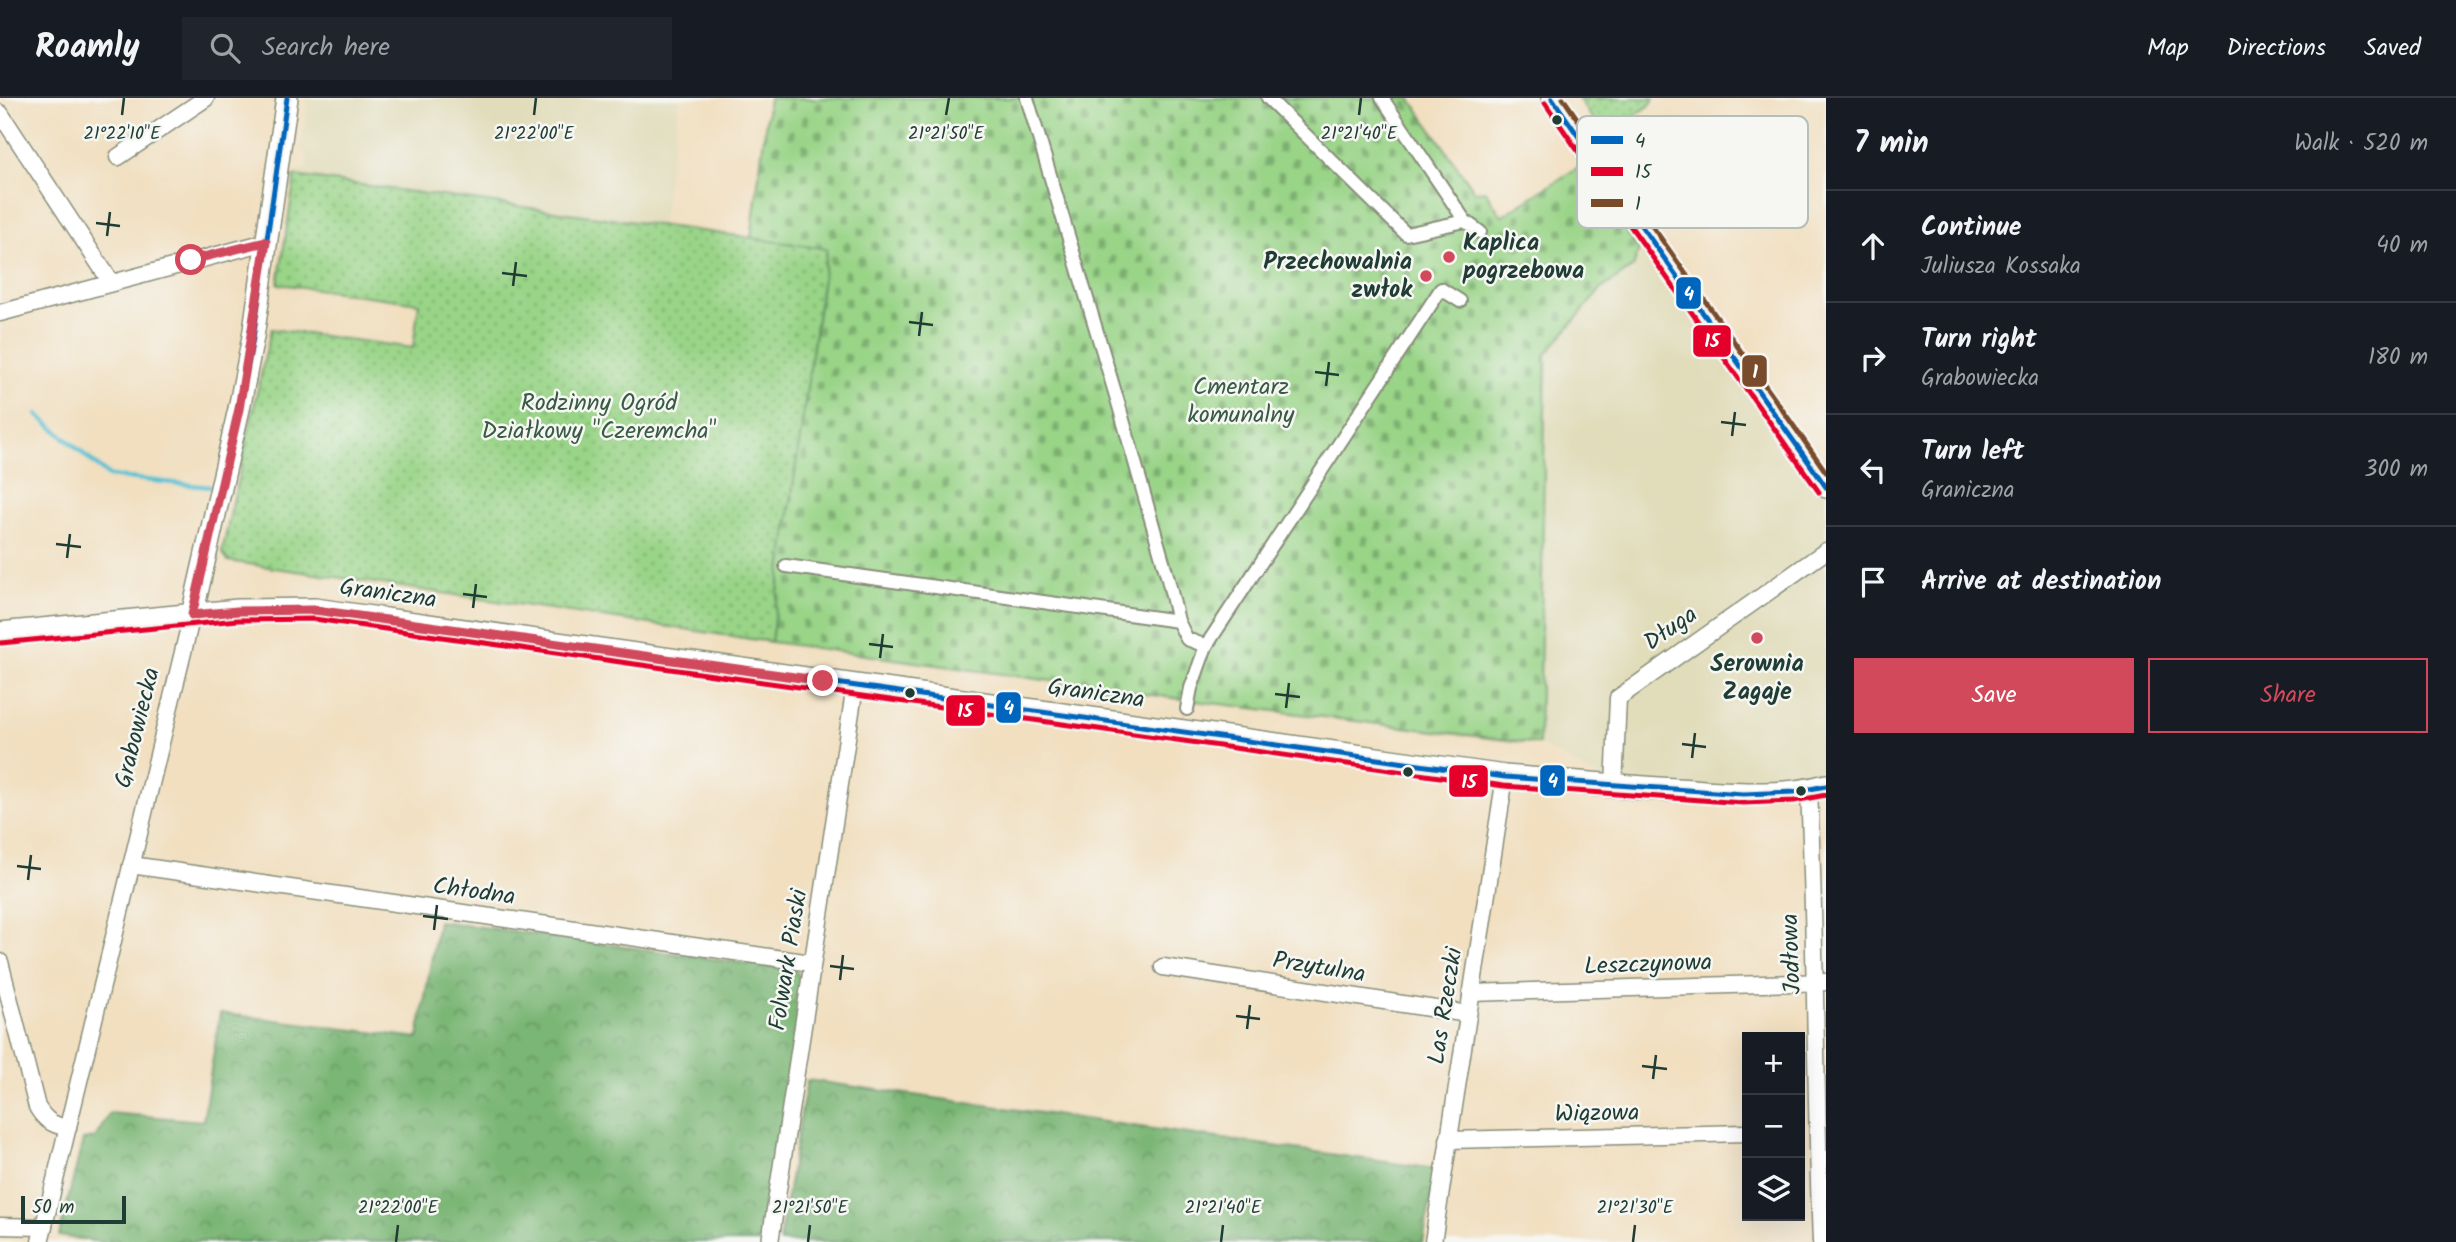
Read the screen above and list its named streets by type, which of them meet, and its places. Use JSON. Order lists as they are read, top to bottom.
{
  "streets": {
    "main road": ["Graniczna"],
    "street": [
      "Długa",
      "Grabowiecka",
      "Chłodna",
      "Jodłowa",
      "Folwark Piaski",
      "Leszczynowa",
      "Przytulna",
      "Las Rzeczki",
      "Wiązowa"
    ]
  },
  "crossings": [
    ["Graniczna", "Długa"],
    ["Graniczna", "Grabowiecka"],
    ["Graniczna", "Jodłowa"],
    ["Graniczna", "Folwark Piaski"],
    ["Graniczna", "Las Rzeczki"],
    ["Grabowiecka", "Chłodna"],
    ["Chłodna", "Folwark Piaski"],
    ["Jodłowa", "Leszczynowa"],
    ["Leszczynowa", "Las Rzeczki"],
    ["Przytulna", "Las Rzeczki"],
    ["Las Rzeczki", "Wiązowa"]
  ],
  "parks": ["Cmentarz komunalny", "Rodzinny Ogród Działkowy \"Czeremcha\""],
  "places": ["Kaplica pogrzebowa", "Przechowalnia zwłok", "Serownia Zagaje"],
  "lines": ["transit line 4", "transit line 1", "transit line 15"],
  "legend": ["4", "15", "1"],
  "scale_bar": "50 m",
  "page": {
    "header": "Roamly",
    "search": "Search here",
    "nav": ["Map", "Directions", "Saved"],
    "heading": ["7 min", "Walk · 520 m"],
    "list": [
      ["Continue", "Juliusza Kossaka", "40 m"],
      ["Turn right", "Grabowiecka", "180 m"],
      ["Turn left", "Graniczna", "300 m"],
      "Arrive at destination"
    ],
    "buttons": ["Save", "Share"],
    "map_buttons": ["+", "−"],
    "scale": "50 m"
  },
  "coordinates": [
    "21°22'10\"E",
    "21°22'00\"E",
    "21°21'50\"E",
    "21°21'40\"E",
    "21°21'30\"E"
  ]
}
